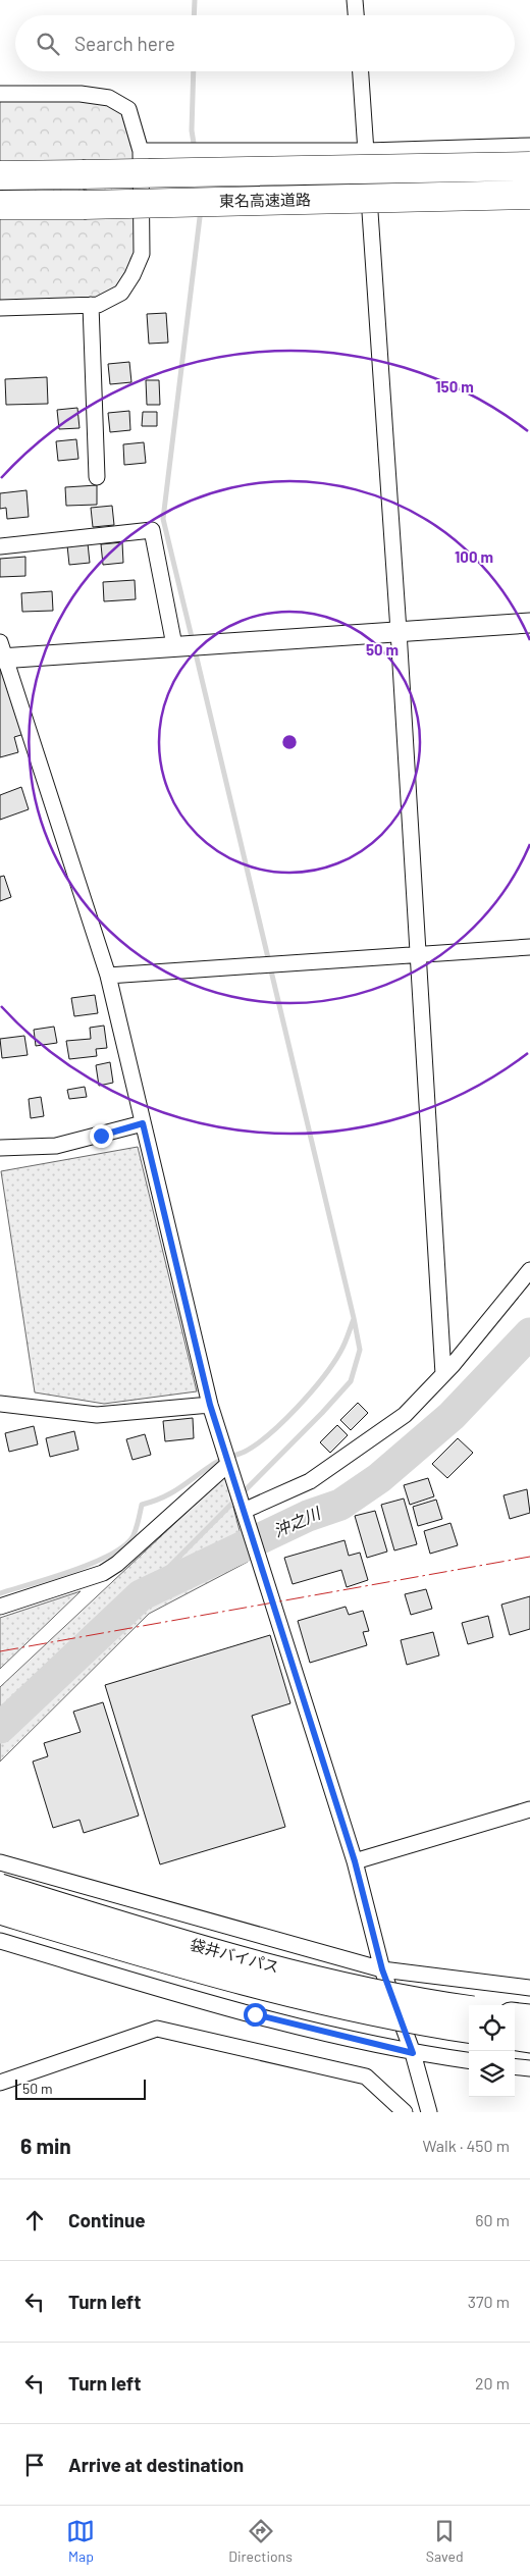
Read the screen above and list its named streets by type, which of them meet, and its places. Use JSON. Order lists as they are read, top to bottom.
{
  "streets": {
    "highway": ["東名高速道路", "袋井バイパス"]
  },
  "water": ["沖之川"],
  "scale_bar": "50 m",
  "page": {
    "search": "Search here",
    "scale": "50 m",
    "heading": ["6 min", "Walk · 450 m"],
    "list": [
      ["Continue", "60 m"],
      ["Turn left", "370 m"],
      ["Turn left", "20 m"],
      "Arrive at destination"
    ],
    "nav": ["Map", "Directions", "Saved"]
  },
  "rings": ["150 m", "100 m", "50 m"]
}
